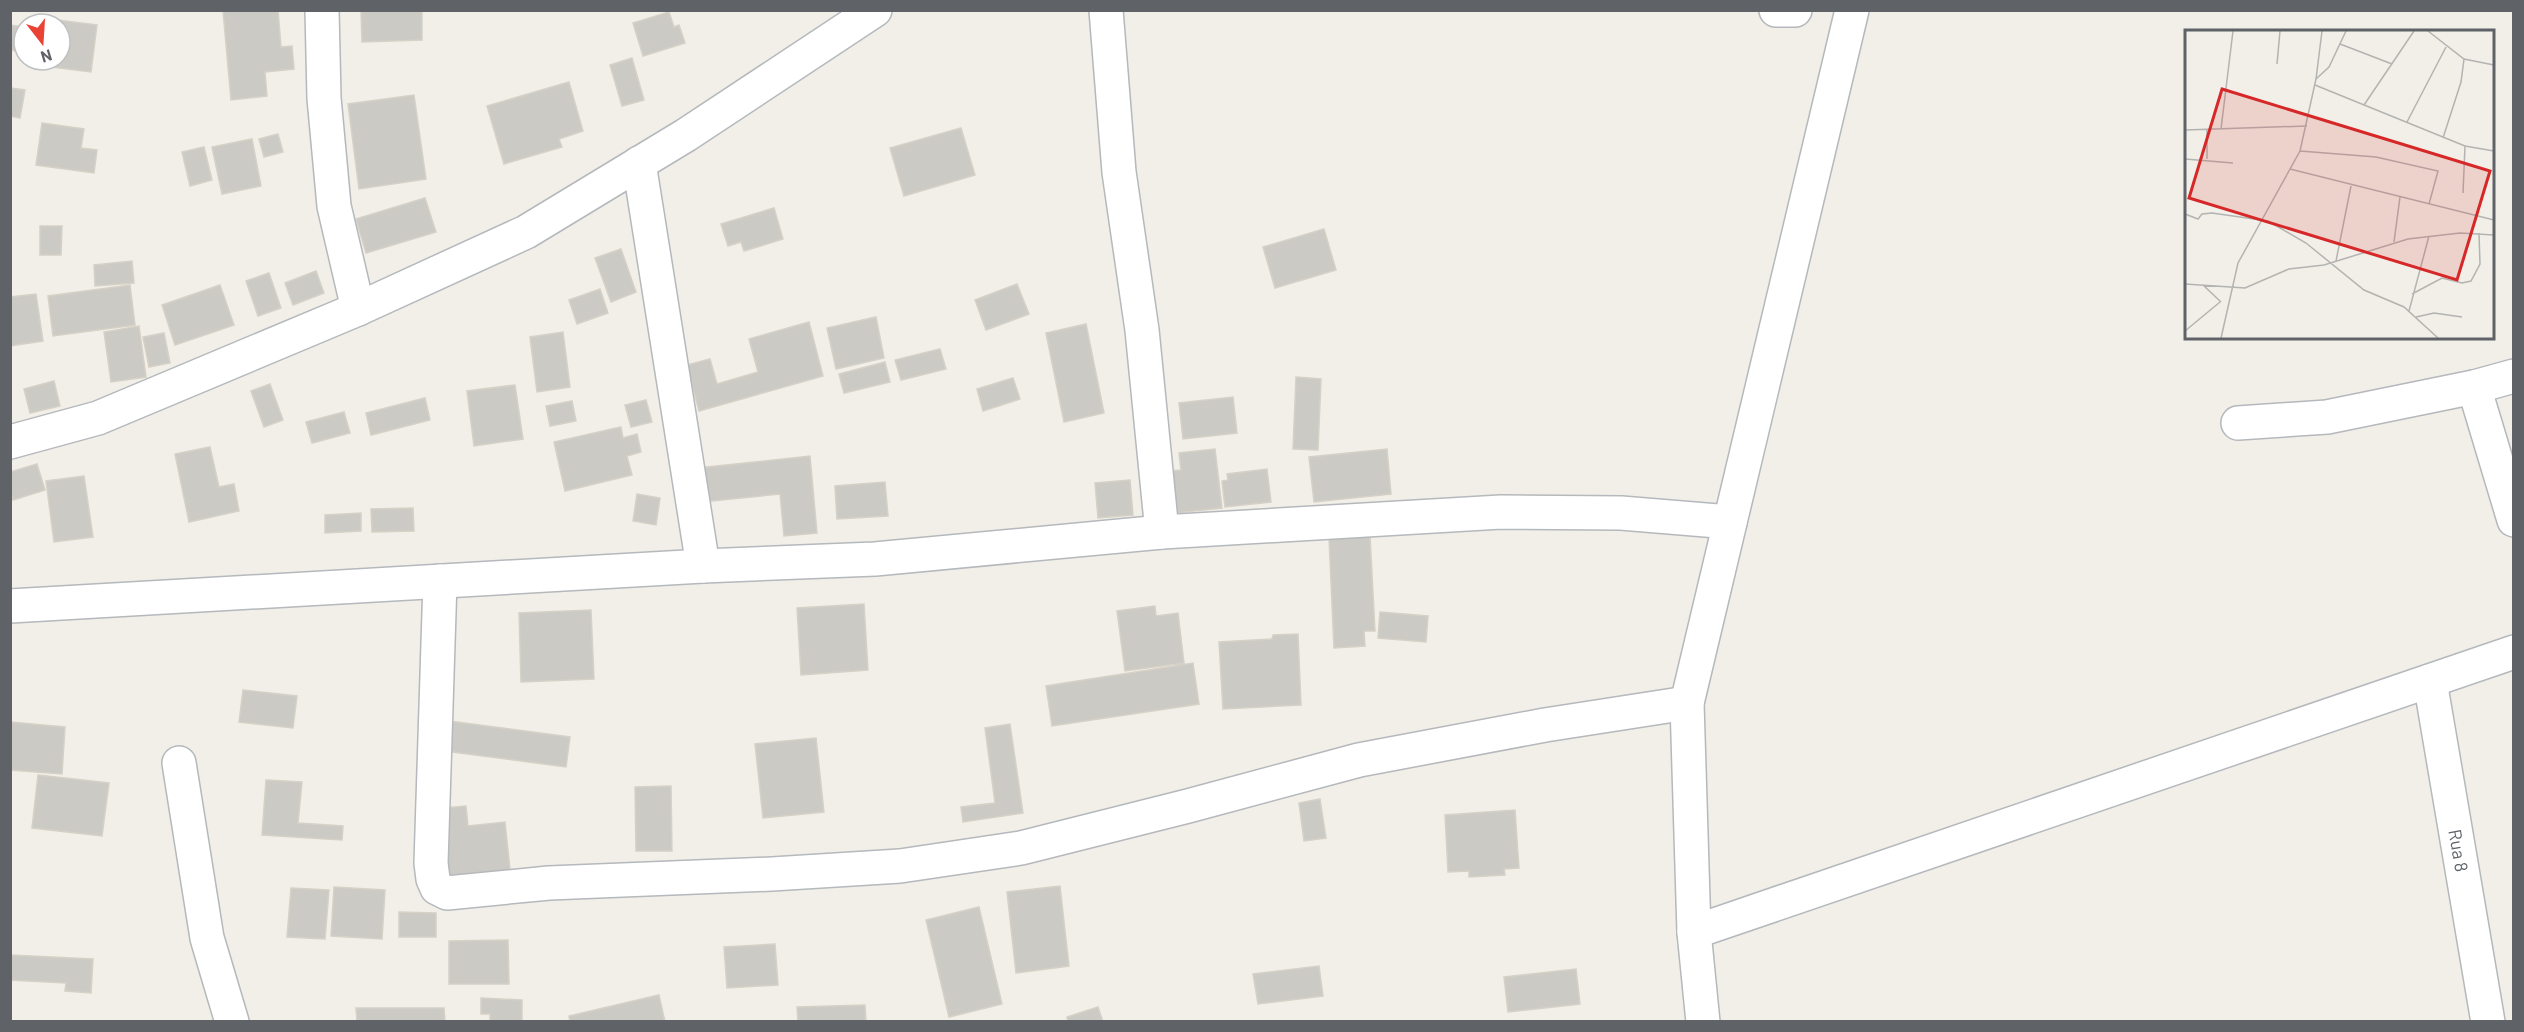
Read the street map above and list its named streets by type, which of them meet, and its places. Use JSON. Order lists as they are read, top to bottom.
{
  "streets": {
    "street": ["Rua 8"]
  },
  "north": "bottom"
}
